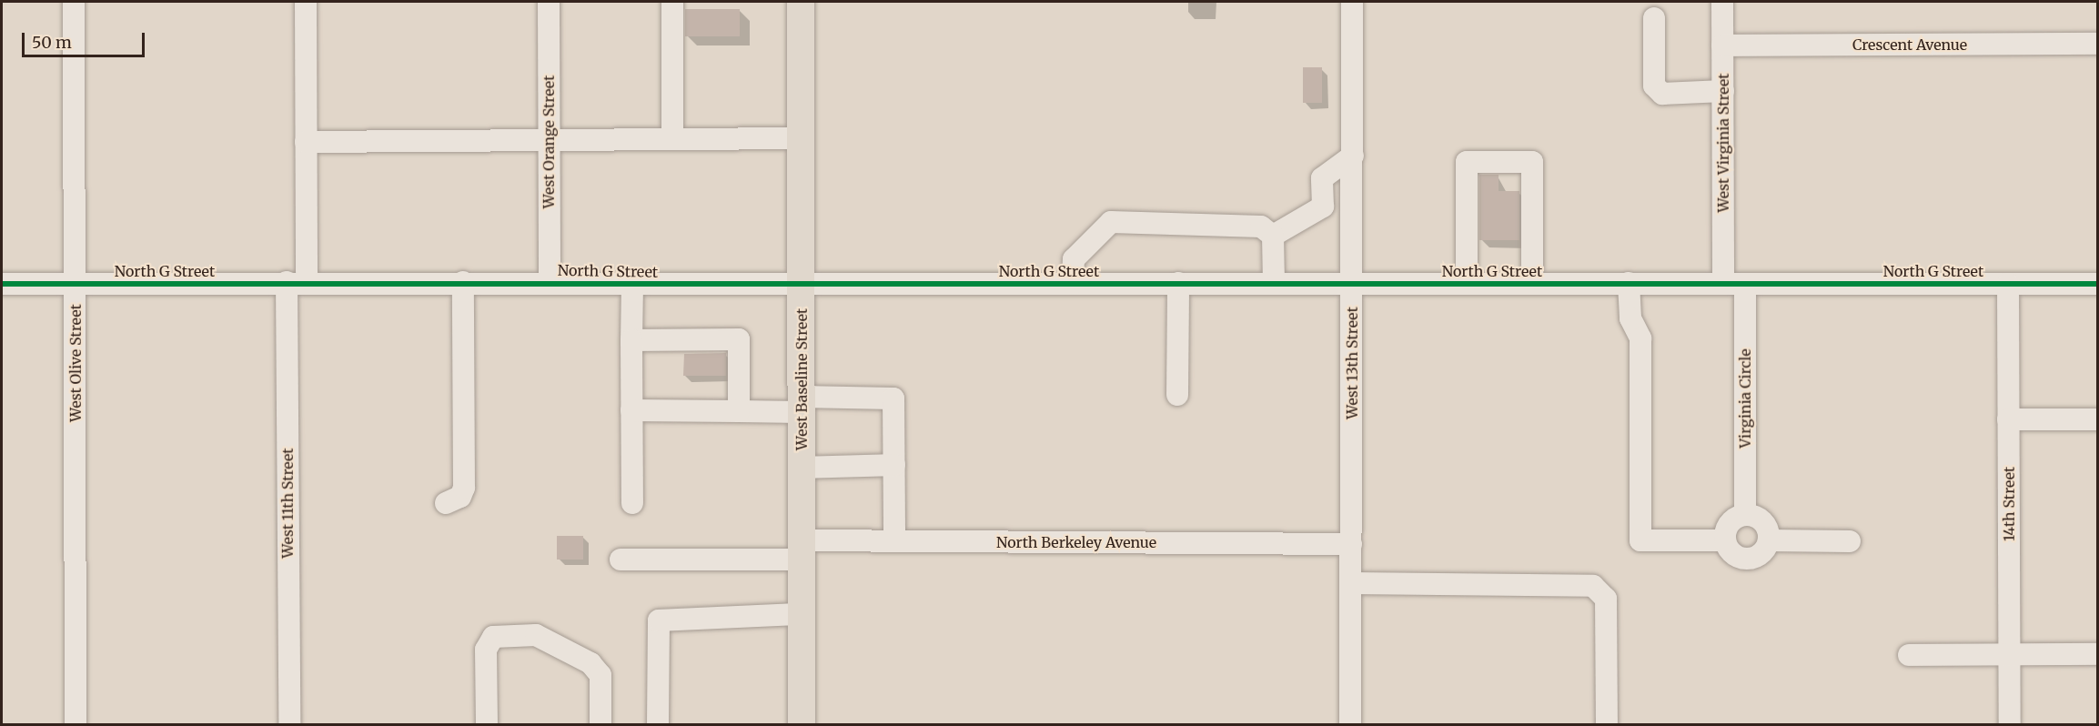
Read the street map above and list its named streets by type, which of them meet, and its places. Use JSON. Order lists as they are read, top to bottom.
{
  "streets": {
    "main road": ["West Baseline Street"],
    "street": [
      "Crescent Avenue",
      "West Orange Street",
      "West Virginia Street",
      "North G Street",
      "West Olive Street",
      "West 13th Street",
      "Virginia Circle",
      "West 11th Street",
      "14th Street",
      "North Berkeley Avenue"
    ]
  },
  "crossings": [
    ["Crescent Avenue", "West Virginia Street"],
    ["West Orange Street", "North G Street"],
    ["West Virginia Street", "North G Street"],
    ["North G Street", "West Olive Street"],
    ["North G Street", "West 13th Street"],
    ["North G Street", "West Baseline Street"],
    ["North G Street", "Virginia Circle"],
    ["North G Street", "West 11th Street"],
    ["North G Street", "14th Street"],
    ["West 13th Street", "North Berkeley Avenue"],
    ["West Baseline Street", "North Berkeley Avenue"]
  ],
  "scale_bar": "50 m"
}
